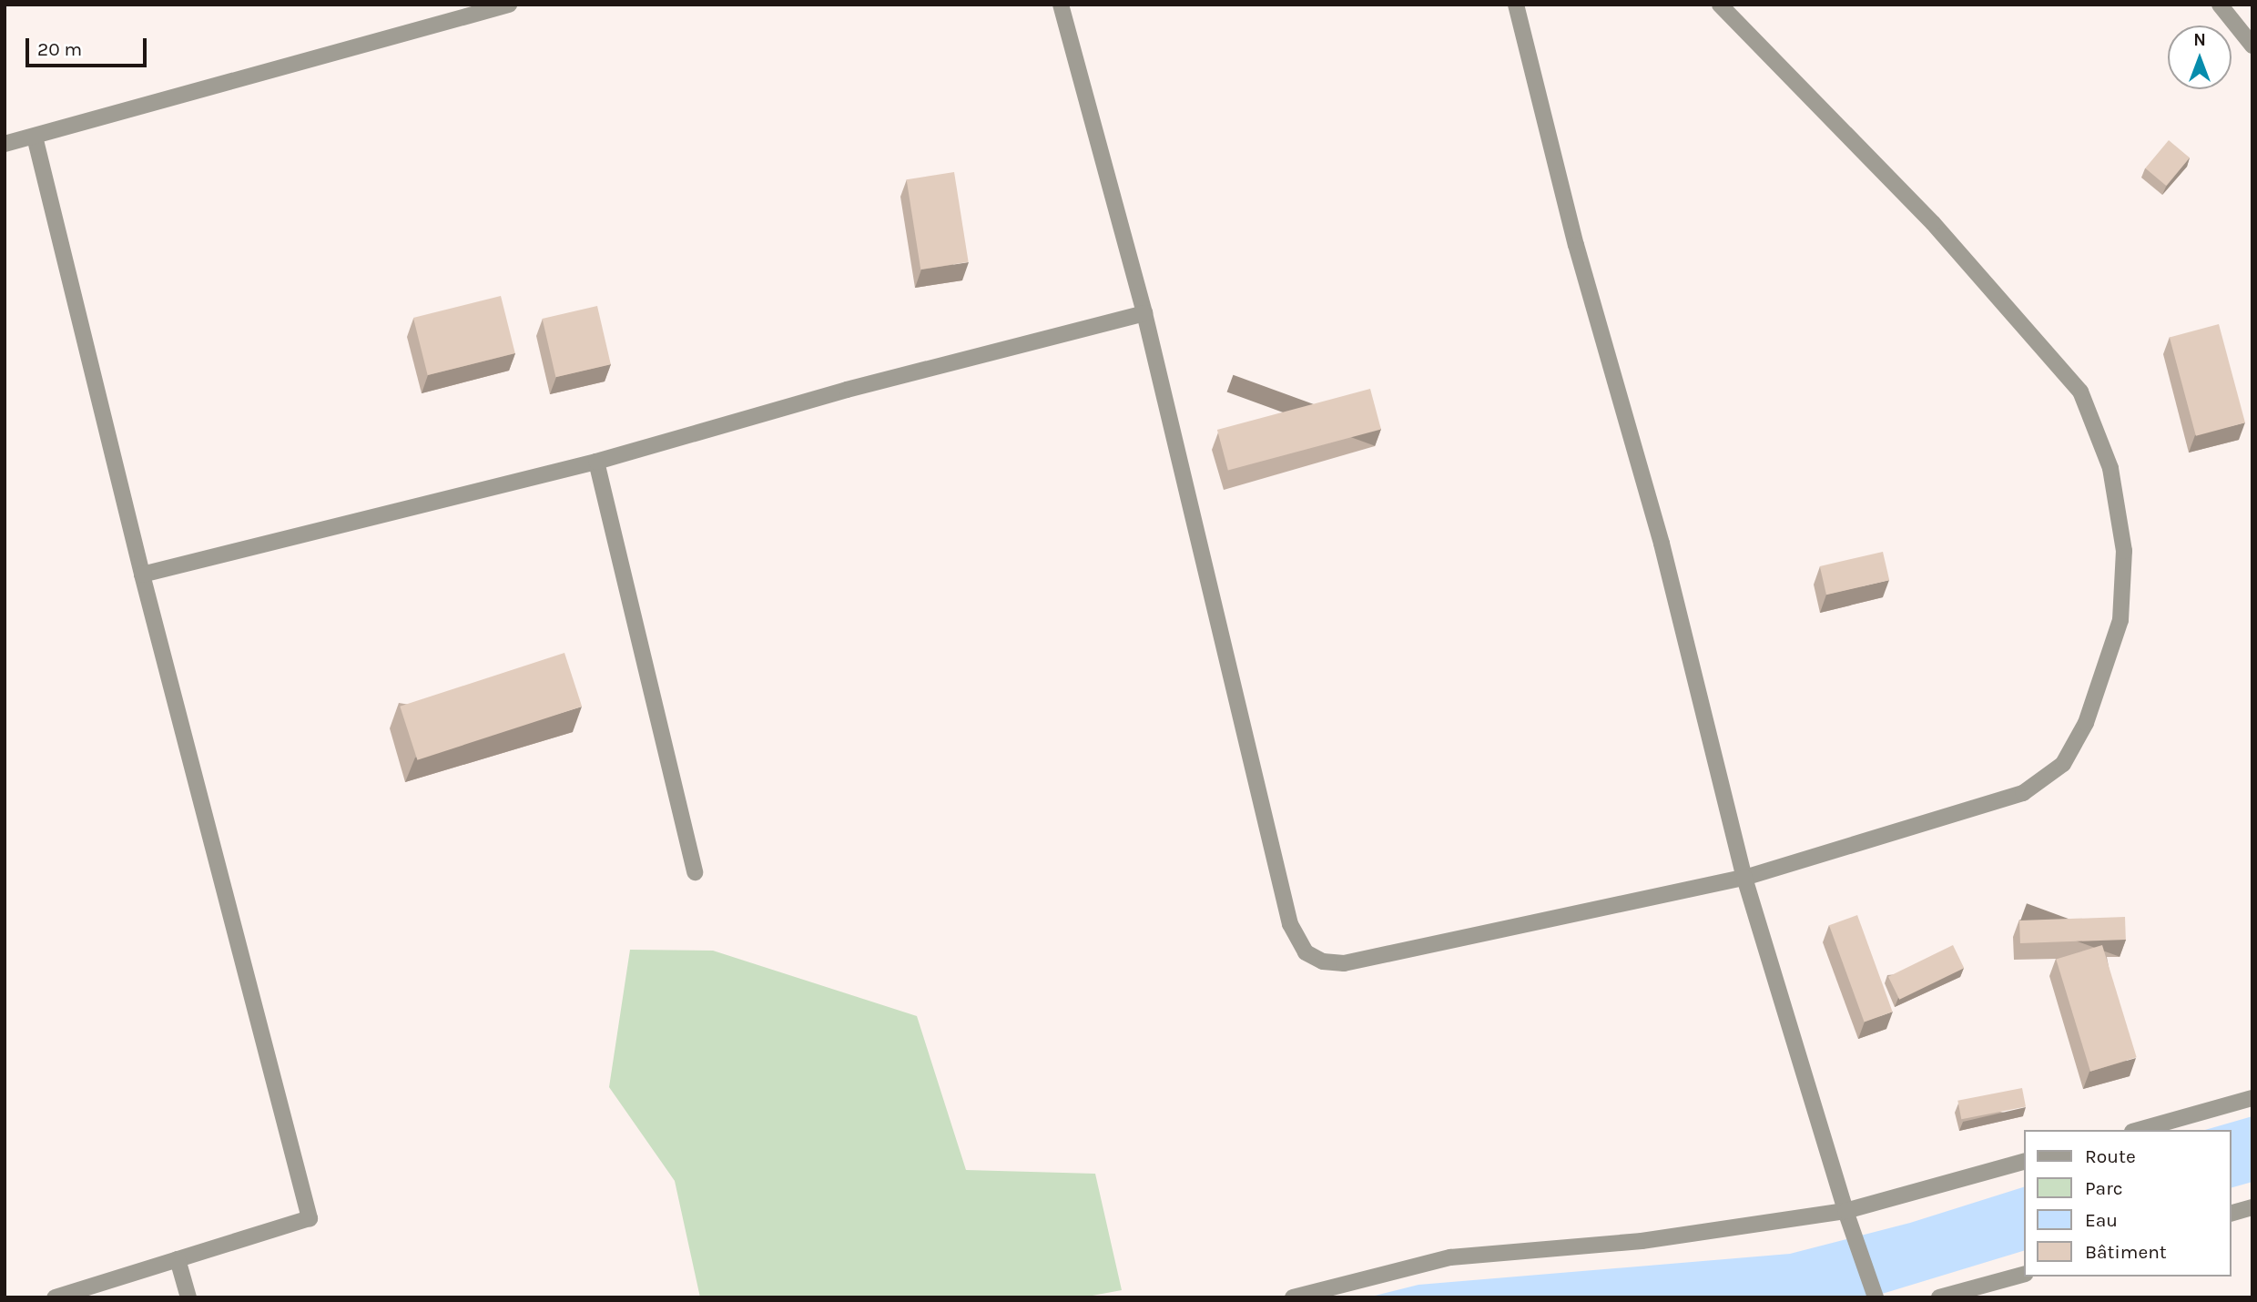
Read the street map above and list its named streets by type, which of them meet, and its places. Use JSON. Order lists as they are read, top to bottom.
{
  "legend": [
    "Route",
    "Parc",
    "Eau",
    "Bâtiment"
  ],
  "scale_bar": "20 m",
  "north": "top"
}
